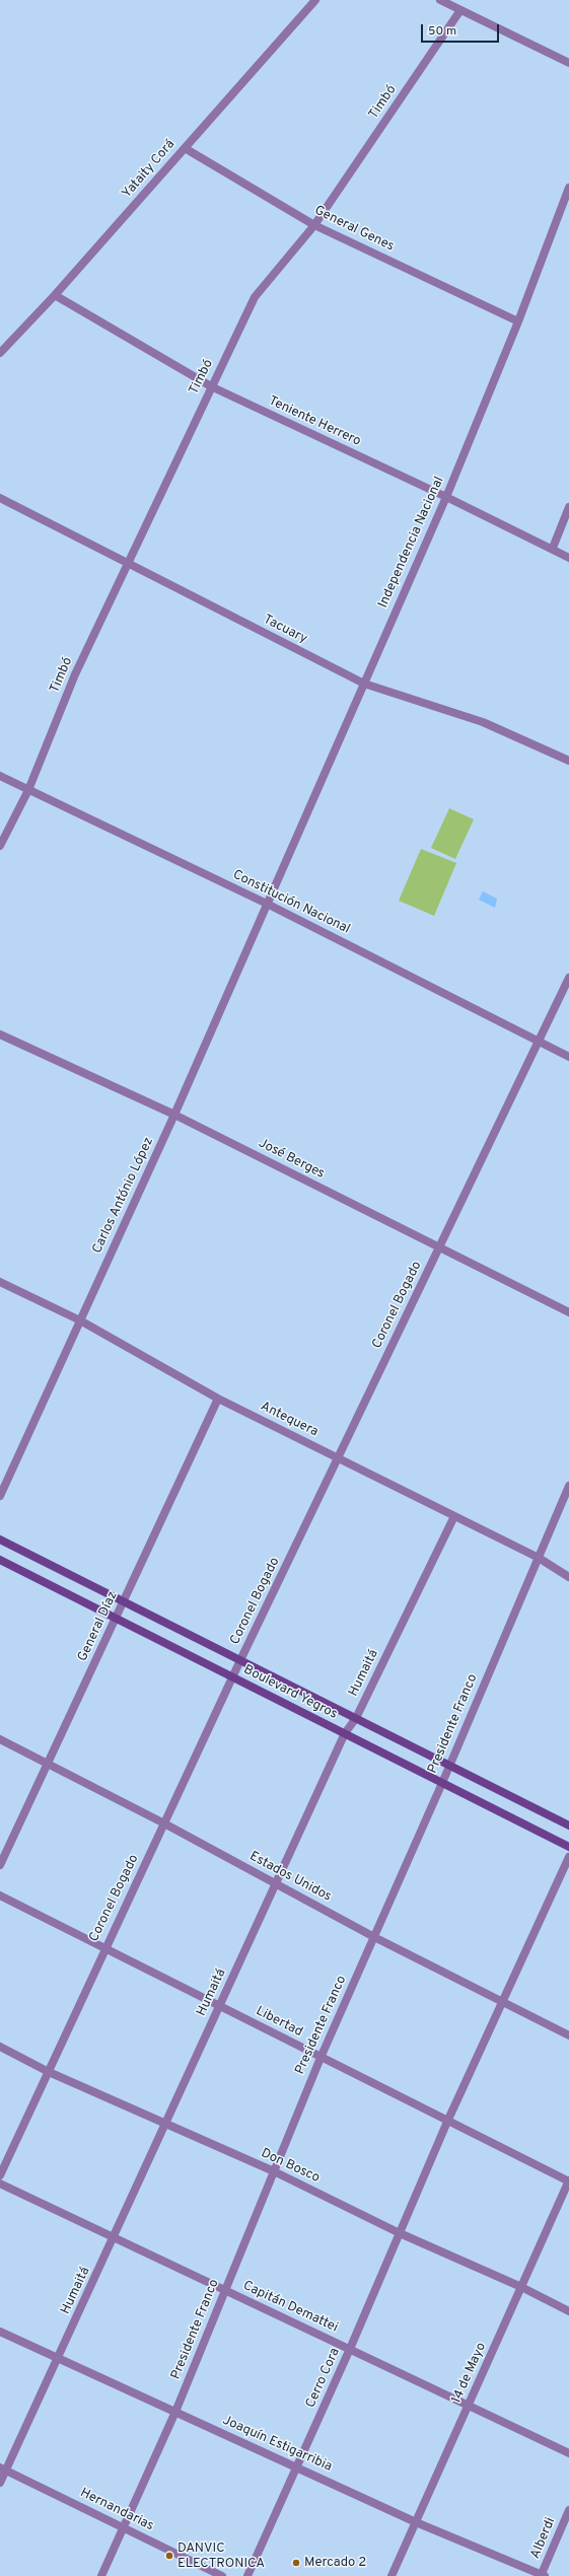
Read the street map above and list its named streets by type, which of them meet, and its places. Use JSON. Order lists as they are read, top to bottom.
{
  "streets": {
    "main road": ["Boulevard Yegros"],
    "street": [
      "Timbó",
      "Yataity Corá",
      "General Genes",
      "Teniente Herrero",
      "Independencia Nacional",
      "Tacuary",
      "Constitución Nacional",
      "José Berges",
      "Carlos António López",
      "Coronel Bogado",
      "Antequera",
      "General Díaz",
      "Humaitá",
      "Presidente Franco",
      "Estados Unidos",
      "Libertad",
      "Don Bosco",
      "Capitán Demattei",
      "14 de Mayo",
      "Cerro Cora",
      "Joaquín Estigarribia",
      "Hernandarias",
      "Alberdi"
    ]
  },
  "crossings": [
    ["Timbó", "General Genes"],
    ["Timbó", "Teniente Herrero"],
    ["Timbó", "Tacuary"],
    ["Timbó", "Constitución Nacional"],
    ["Yataity Corá", "General Genes"],
    ["Yataity Corá", "Teniente Herrero"],
    ["General Genes", "Independencia Nacional"],
    ["Teniente Herrero", "Independencia Nacional"],
    ["Independencia Nacional", "Tacuary"],
    ["Independencia Nacional", "Constitución Nacional"],
    ["Independencia Nacional", "Carlos António López"],
    ["Constitución Nacional", "Carlos António López"],
    ["Constitución Nacional", "Coronel Bogado"],
    ["José Berges", "Carlos António López"],
    ["José Berges", "Coronel Bogado"],
    ["Carlos António López", "Antequera"],
    ["Coronel Bogado", "Antequera"],
    ["Coronel Bogado", "Boulevard Yegros"],
    ["Coronel Bogado", "Estados Unidos"],
    ["Coronel Bogado", "Libertad"],
    ["Coronel Bogado", "Don Bosco"],
    ["Antequera", "General Díaz"],
    ["Antequera", "Humaitá"],
    ["Antequera", "Presidente Franco"],
    ["General Díaz", "Boulevard Yegros"],
    ["General Díaz", "Estados Unidos"],
    ["Humaitá", "Boulevard Yegros"],
    ["Humaitá", "Estados Unidos"],
    ["Humaitá", "Libertad"],
    ["Humaitá", "Don Bosco"],
    ["Humaitá", "Capitán Demattei"],
    ["Humaitá", "Joaquín Estigarribia"],
    ["Humaitá", "Hernandarias"],
    ["Boulevard Yegros", "Presidente Franco"],
    ["Presidente Franco", "Estados Unidos"],
    ["Presidente Franco", "Libertad"],
    ["Presidente Franco", "Don Bosco"],
    ["Presidente Franco", "Capitán Demattei"],
    ["Presidente Franco", "Joaquín Estigarribia"],
    ["Presidente Franco", "Hernandarias"],
    ["Estados Unidos", "Cerro Cora"],
    ["Libertad", "14 de Mayo"],
    ["Libertad", "Cerro Cora"],
    ["Don Bosco", "14 de Mayo"],
    ["Don Bosco", "Cerro Cora"],
    ["Capitán Demattei", "14 de Mayo"],
    ["Capitán Demattei", "Cerro Cora"],
    ["14 de Mayo", "Joaquín Estigarribia"],
    ["Cerro Cora", "Joaquín Estigarribia"],
    ["Joaquín Estigarribia", "Alberdi"]
  ],
  "places": ["DANVIC ELECTRONICA", "Mercado 2"],
  "scale_bar": "50 m"
}
